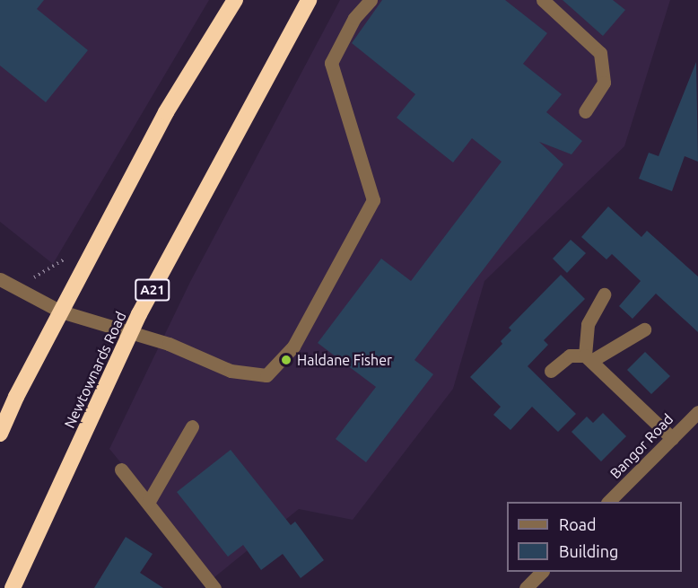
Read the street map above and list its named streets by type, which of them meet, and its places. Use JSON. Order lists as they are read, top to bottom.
{
  "streets": {
    "highway": ["A21", "Newtownards Road"],
    "street": ["Bangor Road"]
  },
  "places": ["Haldane Fisher"],
  "legend": ["Road", "Building"]
}
